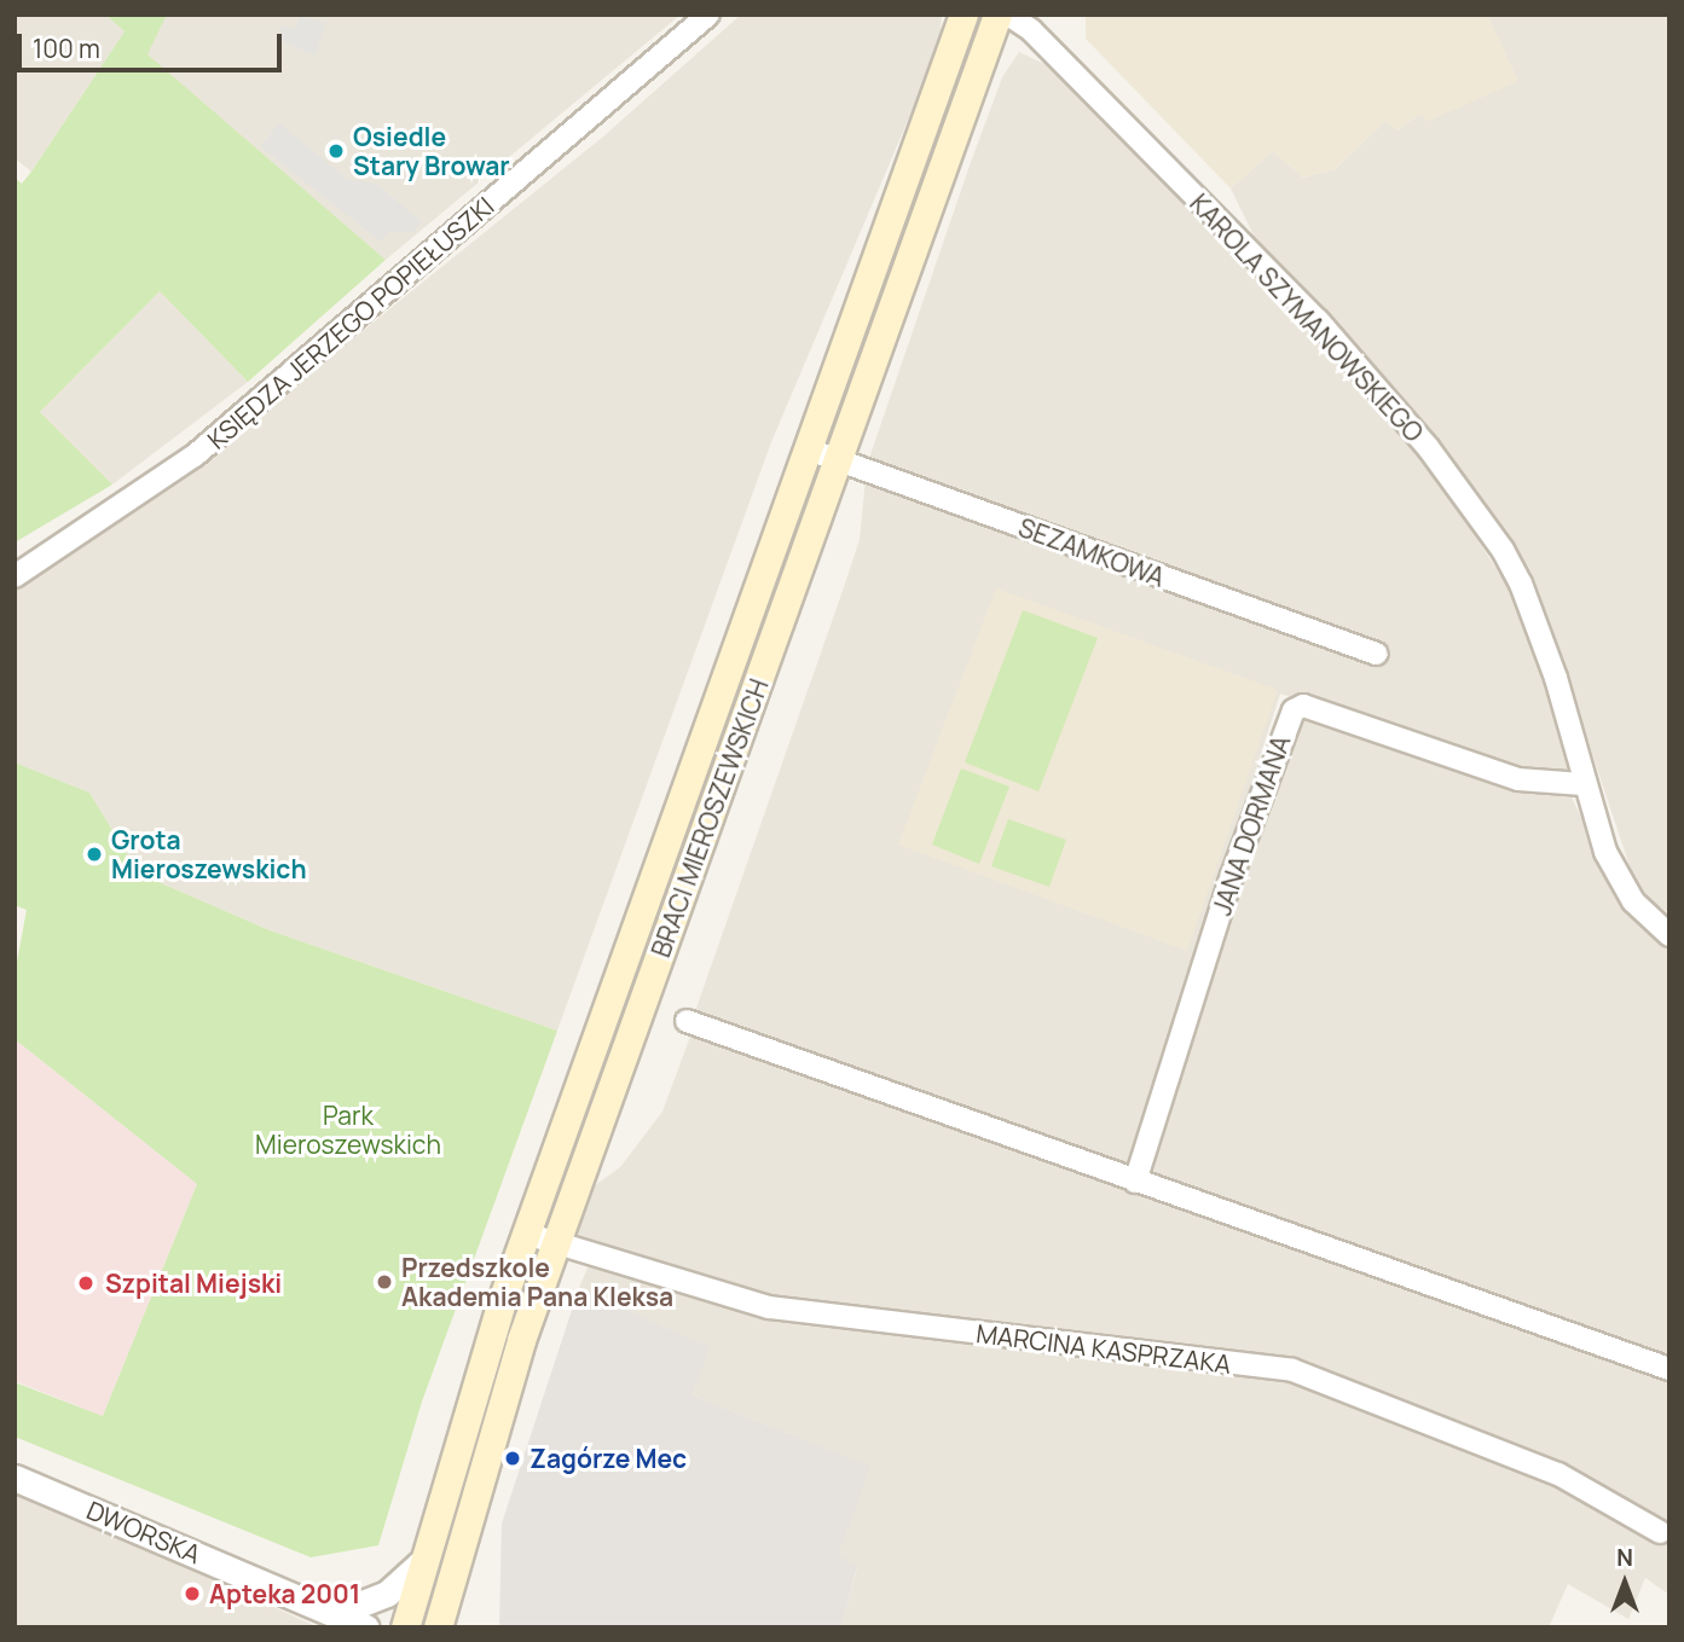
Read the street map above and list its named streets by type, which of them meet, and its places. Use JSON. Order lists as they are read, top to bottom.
{
  "streets": {
    "main road": ["BRACI MIEROSZEWSKICH"],
    "street": [
      "KAROLA SZYMANOWSKIEGO",
      "KSIĘDZA JERZEGO POPIEŁUSZKI",
      "SEZAMKOWA",
      "JANA DORMANA",
      "MARCINA KASPRZAKA",
      "DWORSKA"
    ]
  },
  "crossings": [
    ["KAROLA SZYMANOWSKIEGO", "JANA DORMANA"],
    ["SEZAMKOWA", "BRACI MIEROSZEWSKICH"],
    ["BRACI MIEROSZEWSKICH", "MARCINA KASPRZAKA"]
  ],
  "parks": ["Park Mieroszewskich"],
  "places": [
    "Osiedle Stary Browar",
    "Grota Mieroszewskich",
    "Przedszkole Akademia Pana Kleksa",
    "Szpital Miejski",
    "Zagórze Mec",
    "Apteka 2001"
  ],
  "scale_bar": "100 m",
  "north": "top"
}
